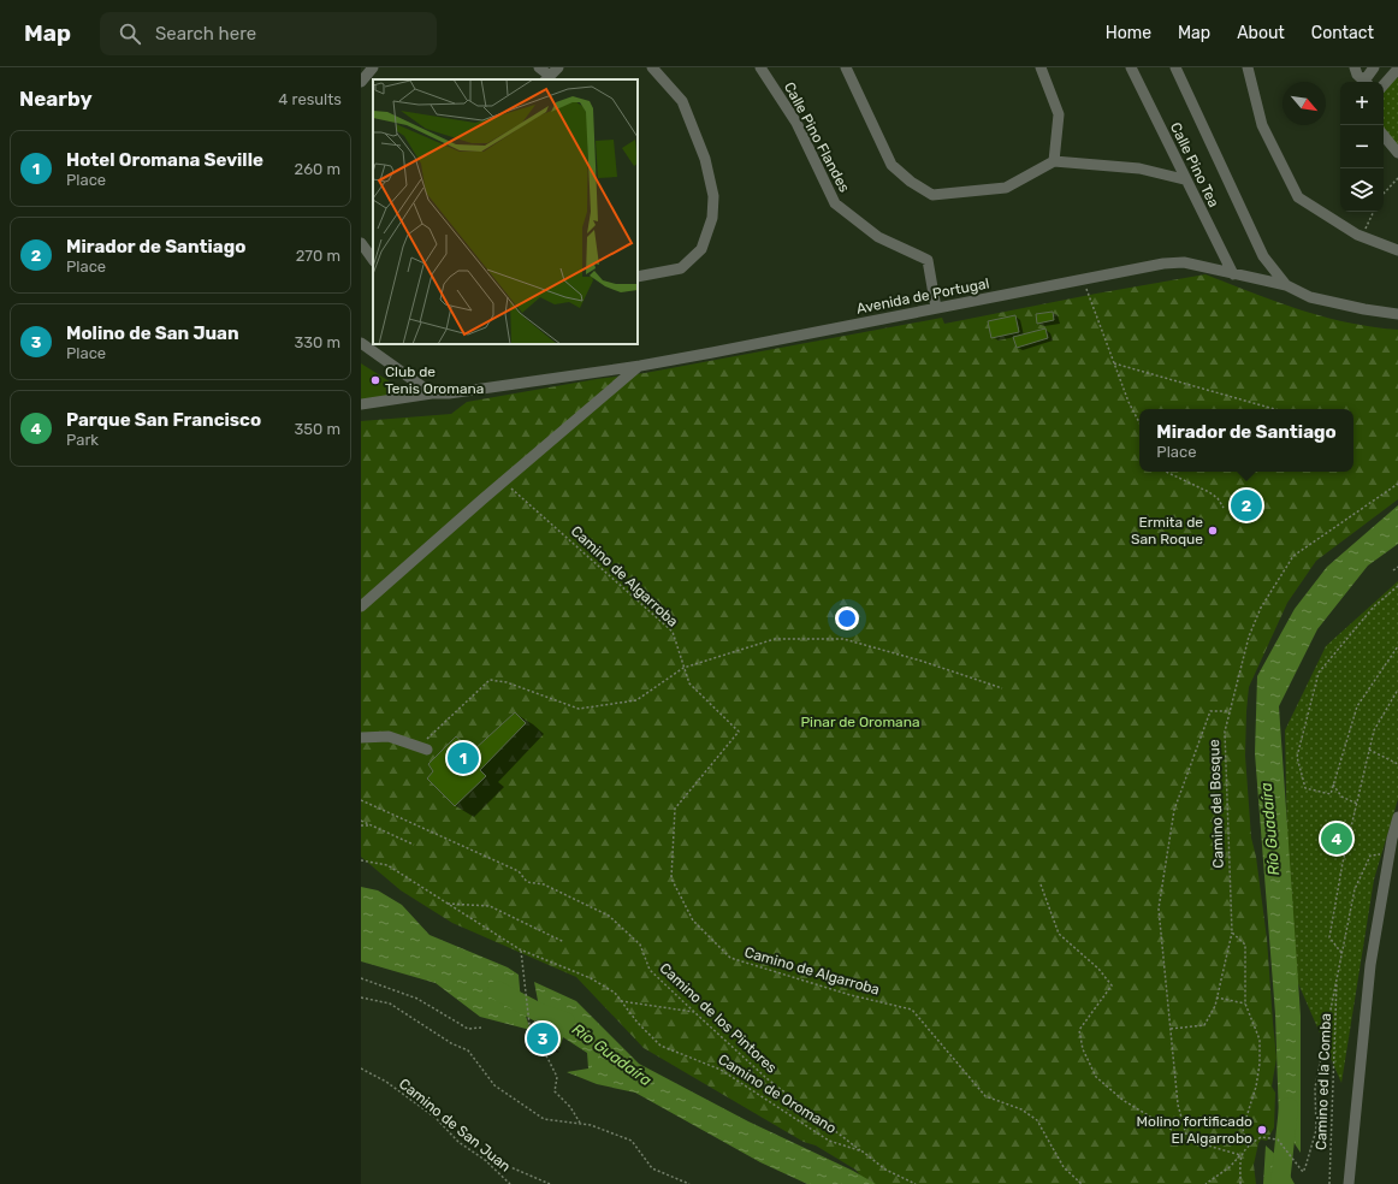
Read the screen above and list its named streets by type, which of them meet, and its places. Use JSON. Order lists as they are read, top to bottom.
{
  "streets": {
    "street": ["Calle Pino Flandes", "Calle Pino Tea", "Avenida de Portugal"],
    "path": [
      "Camino de Algarroba",
      "Camino del Bosque",
      "Camino de los Pintores",
      "Camino ed la Comba",
      "Camino de Oromano",
      "Camino de San Juan"
    ]
  },
  "crossings": [
    ["Calle Pino Flandes", "Avenida de Portugal"],
    ["Calle Pino Tea", "Avenida de Portugal"],
    ["Camino de los Pintores", "Camino de Oromano"]
  ],
  "water": ["Río Guadaíra"],
  "parks": ["Pinar de Oromana"],
  "places": ["Club de Tenis Oromana", "Ermita de San Roque", "Molino fortificado El Algarrobo"],
  "north": "bottom right",
  "page": {
    "header": "Map",
    "search": "Search here",
    "nav": [
      "Home",
      "Map",
      "About",
      "Contact"
    ],
    "heading": ["Nearby", "4 results"],
    "map_buttons": ["+", "−"],
    "list": [
      {
        "mark": "1",
        "name": "Hotel Oromana Seville",
        "note": "Place",
        "value": "260 m"
      },
      {
        "mark": "2",
        "name": "Mirador de Santiago",
        "note": "Place",
        "value": "270 m"
      },
      {
        "mark": "3",
        "name": "Molino de San Juan",
        "note": "Place",
        "value": "330 m"
      },
      {
        "mark": "4",
        "name": "Parque San Francisco",
        "note": "Park",
        "value": "350 m"
      }
    ],
    "popup": ["Mirador de Santiago", "Place"],
    "pins": [
      "2",
      "1",
      "4",
      "3"
    ]
  }
}
